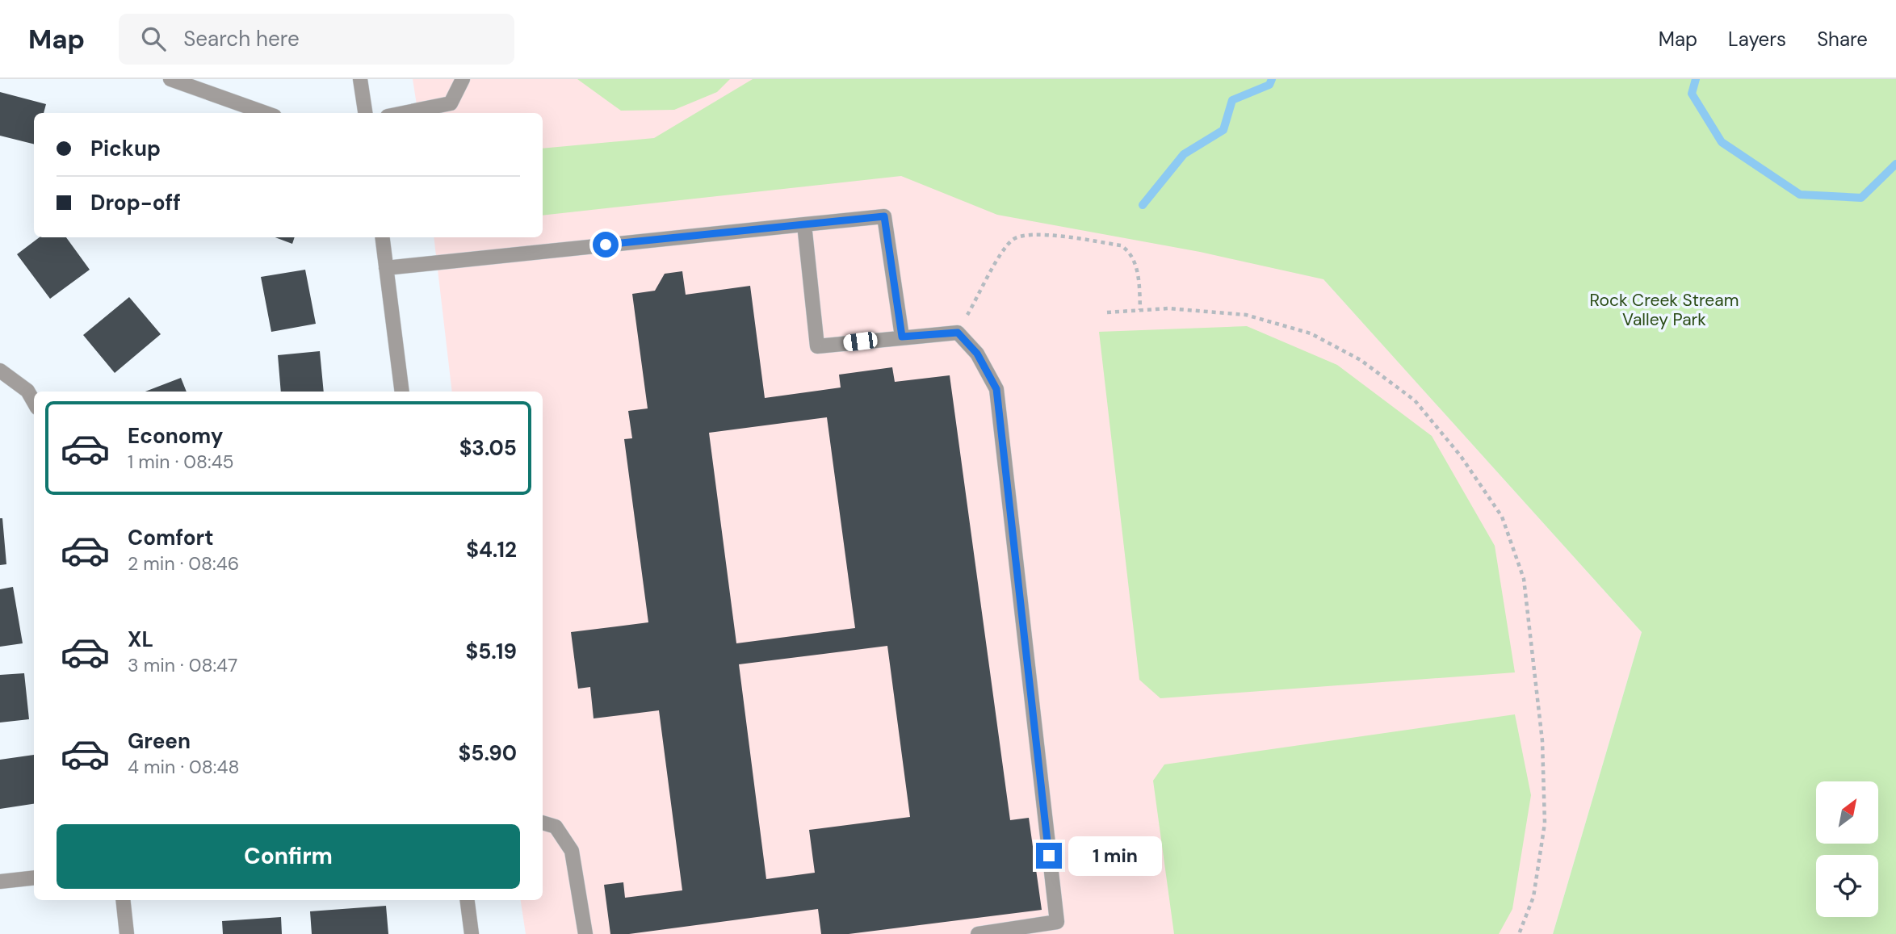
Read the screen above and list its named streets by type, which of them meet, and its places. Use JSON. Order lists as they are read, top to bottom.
{
  "parks": ["Rock Creek Stream Valley Park"],
  "north": "top right",
  "page": {
    "header": "Map",
    "search": "Search here",
    "nav": ["Map", "Layers", "Share"],
    "banner": ["Pickup", "Drop-off"],
    "list": [
      {
        "name": "Economy",
        "note": "1 min · 08:45",
        "value": "$3.05"
      },
      {
        "name": "Comfort",
        "note": "2 min · 08:46",
        "value": "$4.12"
      },
      {
        "name": "XL",
        "note": "3 min · 08:47",
        "value": "$5.19"
      },
      {
        "name": "Green",
        "note": "4 min · 08:48",
        "value": "$5.90"
      }
    ],
    "buttons": "Confirm",
    "bubble": "1 min"
  }
}
